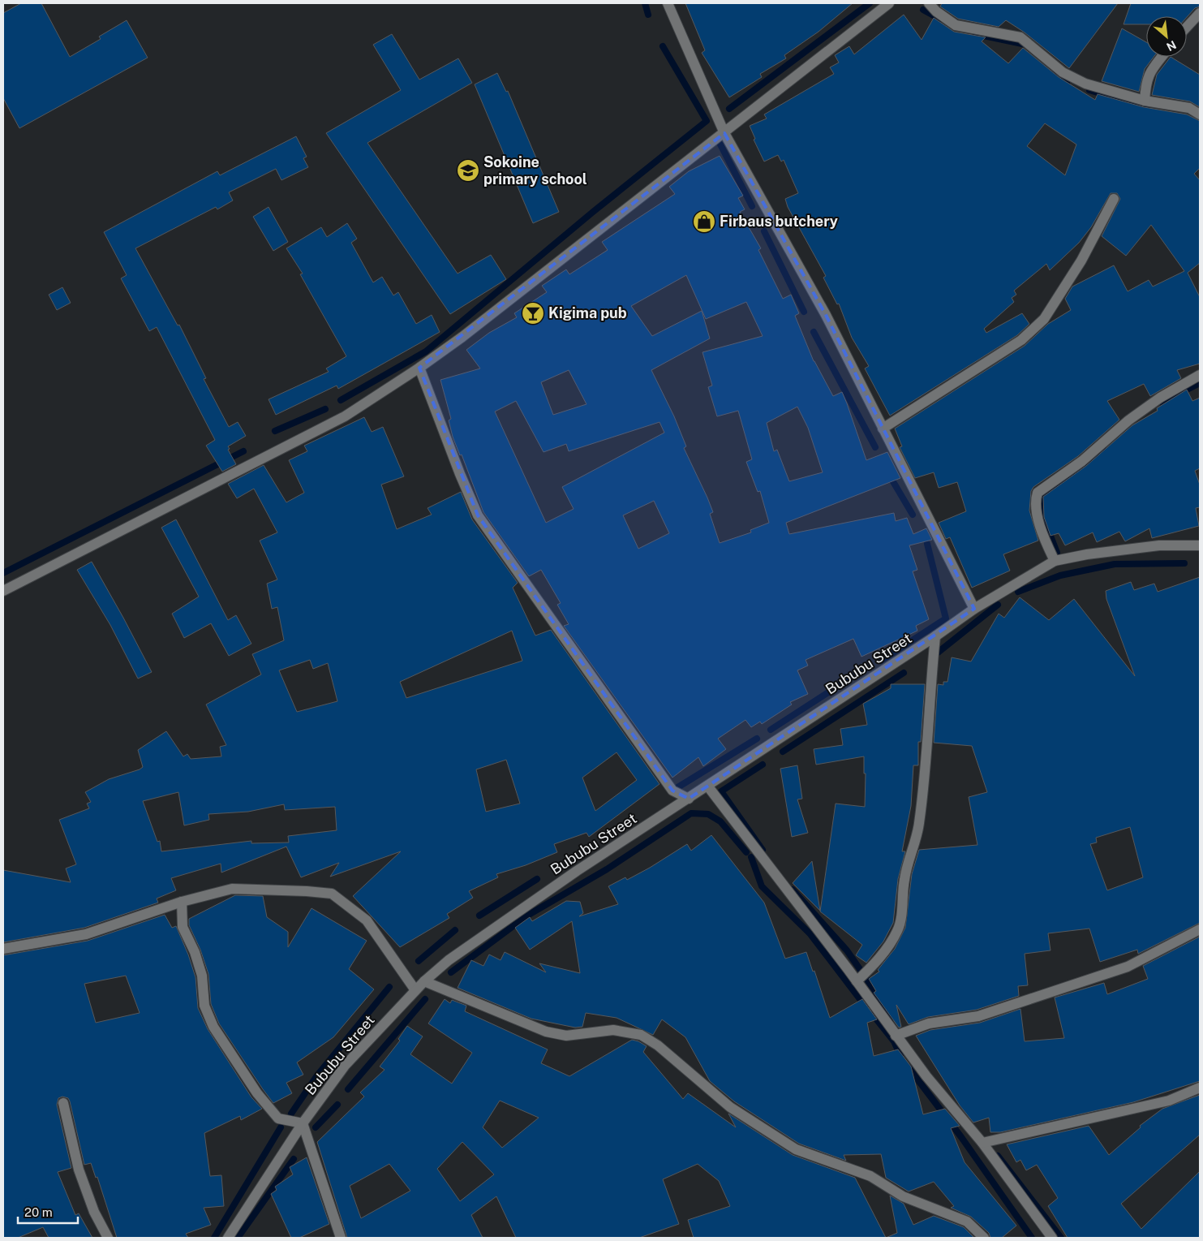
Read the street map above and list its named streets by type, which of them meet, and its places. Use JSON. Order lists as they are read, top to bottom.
{
  "streets": {
    "street": ["Bububu Street"]
  },
  "places": {
    "school or university": ["Sokoine primary school"],
    "shop": ["Firbaus butchery"],
    "bar": ["Kigima pub"]
  },
  "scale_bar": "20 m",
  "north": "bottom right"
}
